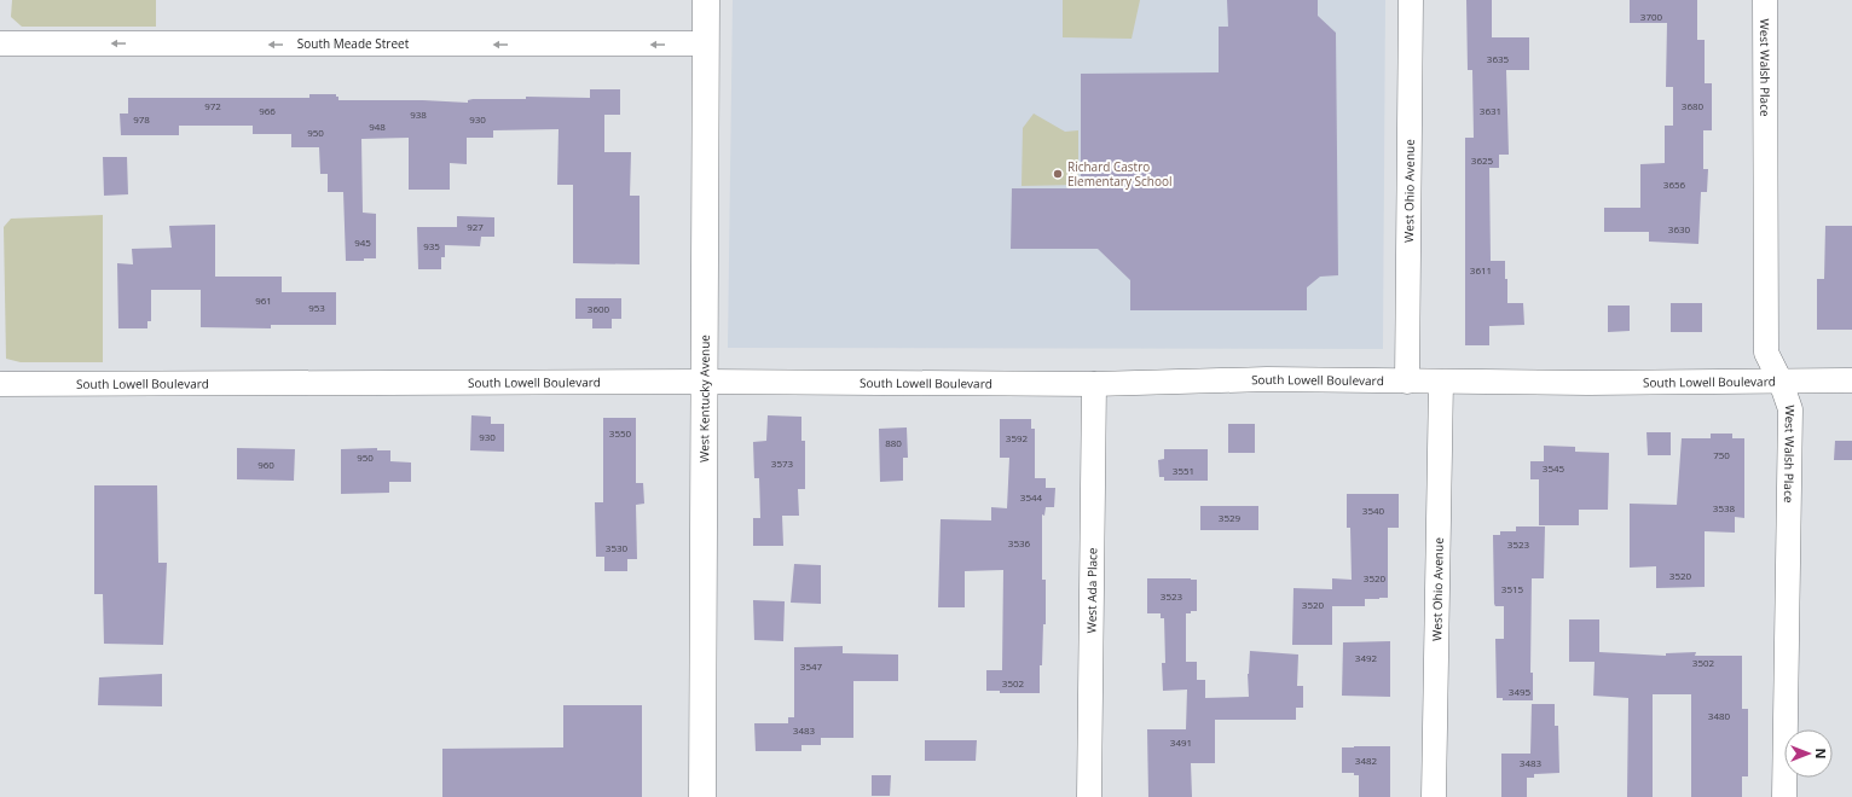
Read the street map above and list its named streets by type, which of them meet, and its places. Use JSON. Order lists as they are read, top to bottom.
{
  "streets": {
    "street": [
      "South Meade Street",
      "West Walsh Place",
      "West Ohio Avenue",
      "South Lowell Boulevard",
      "West Kentucky Avenue",
      "West Ada Place"
    ]
  },
  "crossings": [
    ["South Meade Street", "West Kentucky Avenue"],
    ["West Walsh Place", "South Lowell Boulevard"],
    ["West Ohio Avenue", "South Lowell Boulevard"],
    ["South Lowell Boulevard", "West Kentucky Avenue"],
    ["South Lowell Boulevard", "West Ada Place"]
  ],
  "one_way": ["South Meade Street"],
  "places": ["Richard Castro Elementary School"],
  "house_numbers": [
    "3700",
    "3635",
    "972",
    "3680",
    "966",
    "3631",
    "938",
    "978",
    "930",
    "948",
    "950",
    "3625",
    "3656",
    "927",
    "3630",
    "945",
    "935",
    "3611",
    "961",
    "953",
    "3600",
    "3550",
    "930",
    "3592",
    "880",
    "750",
    "950",
    "3573",
    "960",
    "3545",
    "3551",
    "3544",
    "3538",
    "3540",
    "3529",
    "3536",
    "3523",
    "3530",
    "3520",
    "3520",
    "3515",
    "3523",
    "3520",
    "3492",
    "3502",
    "3547",
    "3502",
    "3495",
    "3480",
    "3483",
    "3491",
    "3482",
    "3483"
  ],
  "north": "right"
}
